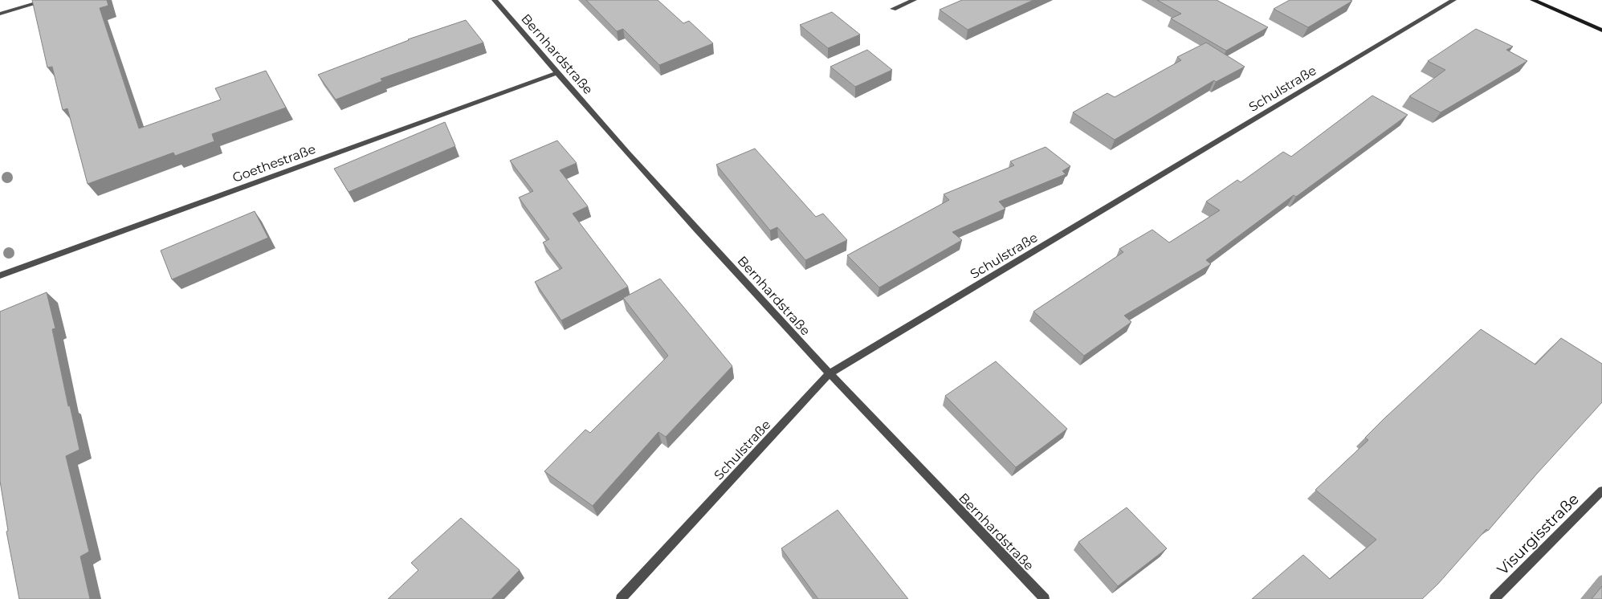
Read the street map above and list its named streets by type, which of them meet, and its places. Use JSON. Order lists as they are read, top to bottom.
{
  "streets": {
    "street": [
      "Bernhardstraße",
      "Schulstraße",
      "Goethestraße",
      "Visurgisstraße"
    ]
  },
  "crossings": [
    ["Bernhardstraße", "Schulstraße"],
    ["Bernhardstraße", "Goethestraße"]
  ]
}
